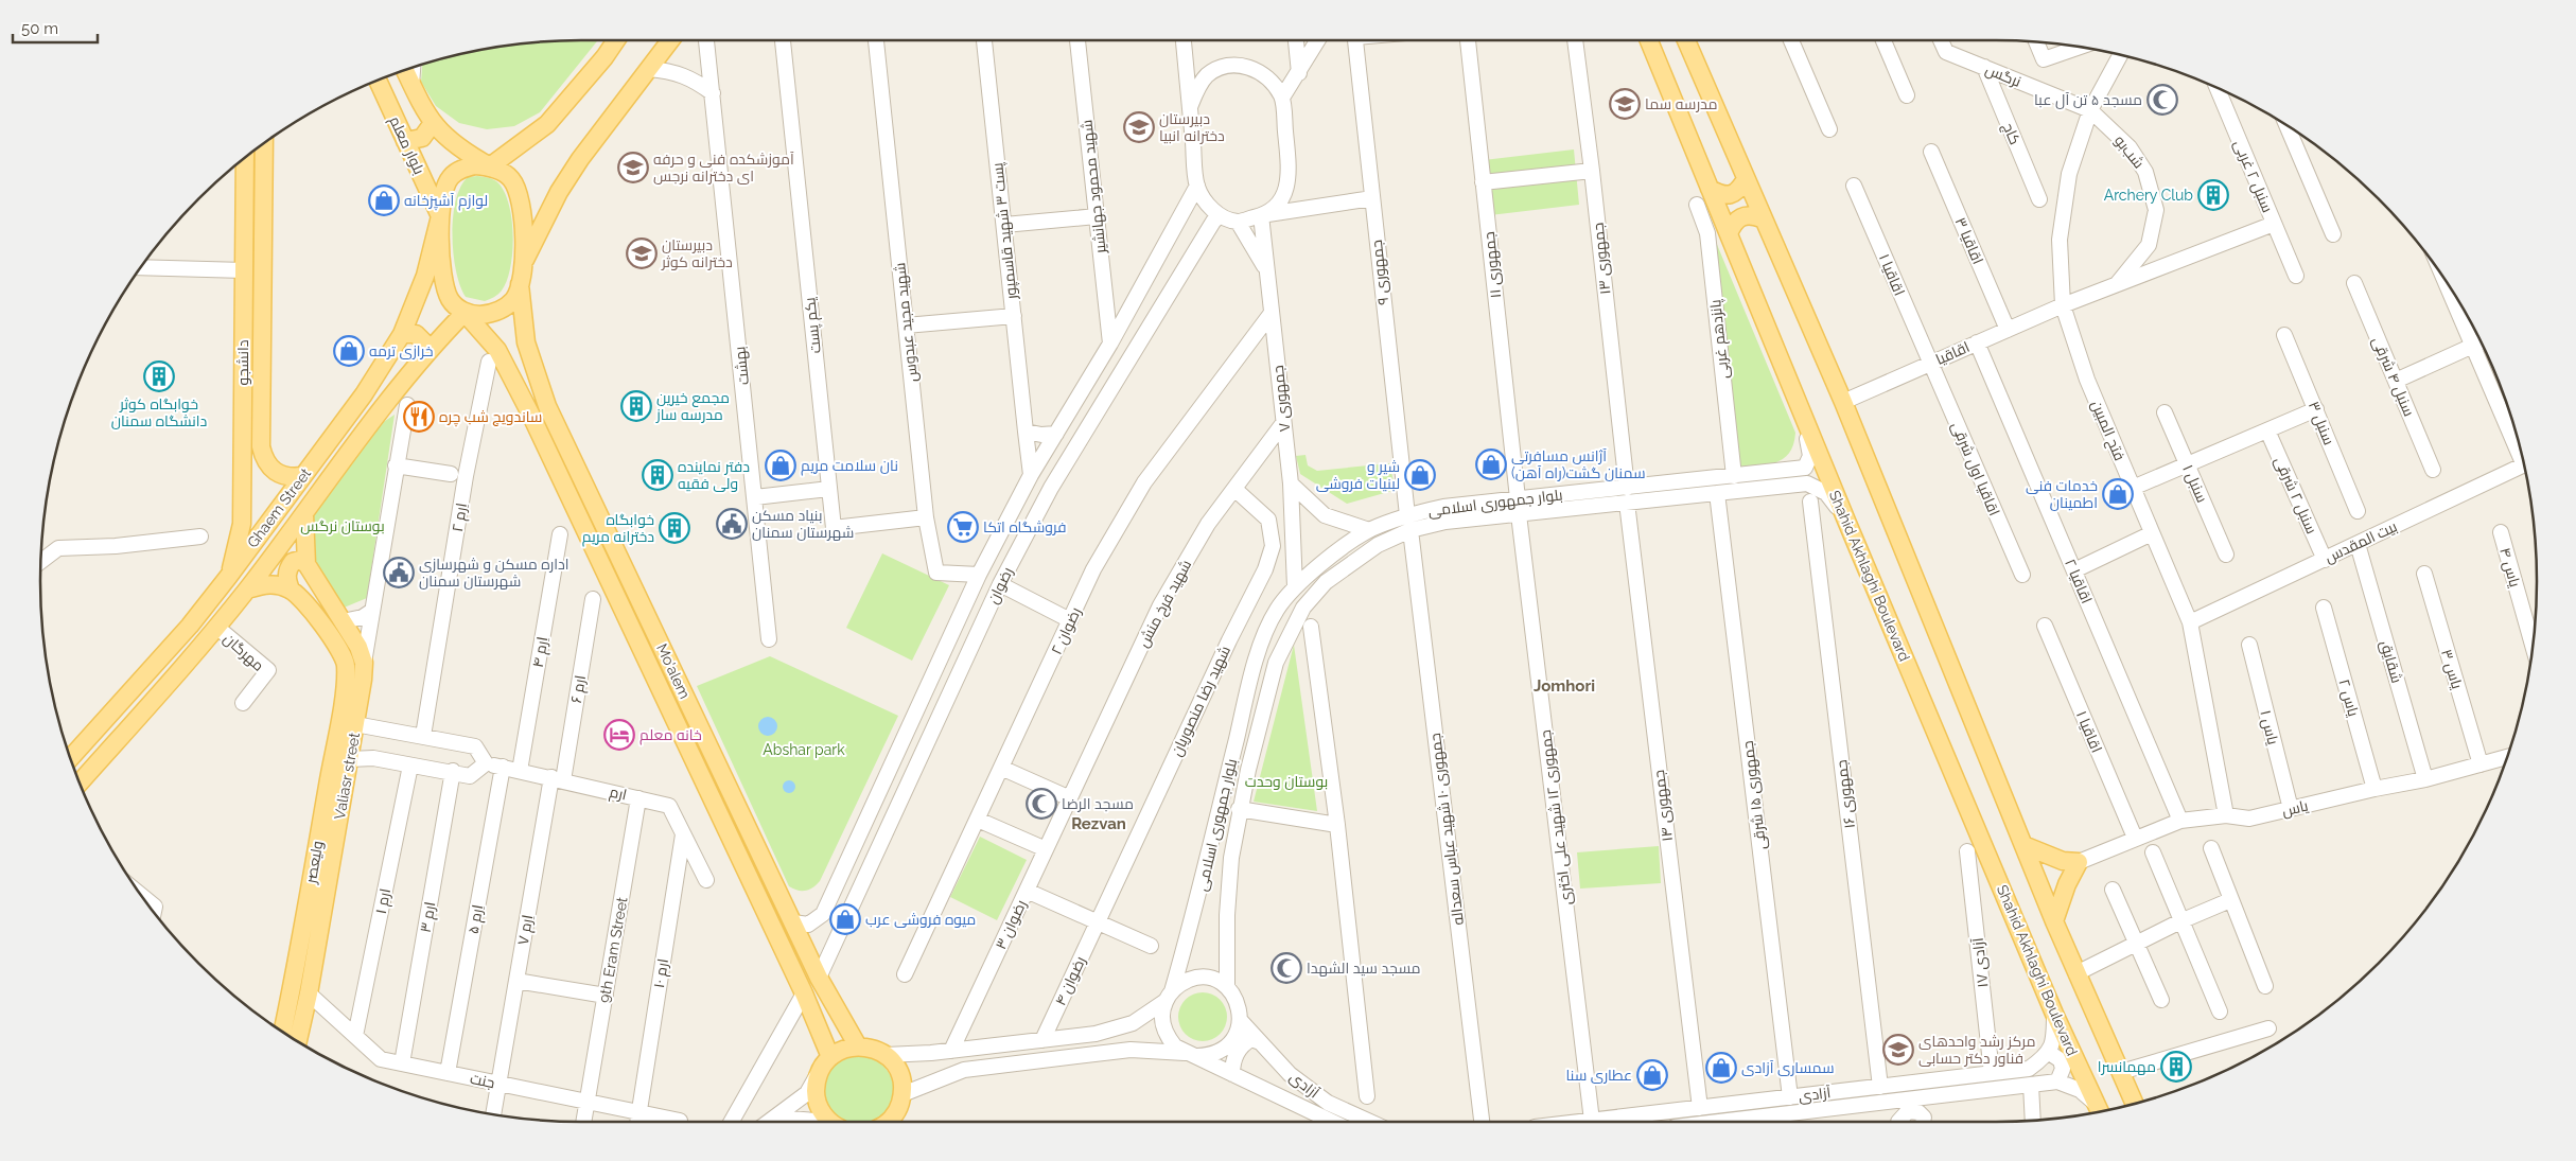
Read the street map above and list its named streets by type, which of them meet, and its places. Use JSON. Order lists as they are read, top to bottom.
{
  "streets": {
    "main road": [
      "بلوار معلم",
      "دانشجو",
      "Ghaem Street",
      "Shahid Akhlaghi Boulevard",
      "Mo'alem",
      "Valiasr street",
      "ولیعصر"
    ],
    "street": [
      "نرگس",
      "کاج",
      "شب‌بو",
      "سنبل ۲ غربی",
      "شهید محمود جهانشیر",
      "پست ۳ شهید قاسمپور",
      "اقاقیا ۳",
      "جمهوری ۱۳",
      "جمهوری ۱۱",
      "جمهوری ۹",
      "اقاقیا ۱",
      "شهید مجید عبدوس",
      "یکم پست",
      "پانزدهم غربی",
      "اقاقیا",
      "بهشت",
      "سنبل ۴ شرقی",
      "جمهوری ۷",
      "سنبل ۳",
      "فتح المبین",
      "اقاقیا اول شرقی",
      "سنبل ۱",
      "سنبل ۲ شرقی",
      "بلوار جمهوری اسلامی",
      "اِرم ۲",
      "بیت المقدس",
      "یاس ۴",
      "اقاقیا ۲",
      "رضوان",
      "شهید فرخ منش",
      "رضوان ۲",
      "مهرگان",
      "اِرم ۴",
      "شقایق",
      "یاس ۳",
      "ارم ۶",
      "یاس ۲",
      "شهید رضا منصوریان",
      "یاس ۱",
      "ارم",
      "جمهوری ۱۶",
      "جمهوری ۱۵ شرقی",
      "جمهوری ۱۴",
      "یاس",
      "جمهوری ۱۲ شهید علی اختری",
      "جمهوری ۱۰ شهید عباس سعداله",
      "ارم ۱",
      "ارم ۳",
      "اِرم ۵",
      "رضوان ۳",
      "اِرم ۷",
      "9th Eram Street",
      "آزادی ۱۷",
      "ارم ۱۰",
      "رضوان ۴",
      "جنت",
      "آزادی"
    ]
  },
  "crossings": [
    ["نرگس", "کاج"],
    ["نرگس", "شب‌بو"],
    ["نرگس", "فتح المبین"],
    ["بلوار معلم", "Ghaem Street"],
    ["بلوار معلم", "Mo'alem"],
    ["شب‌بو", "اقاقیا"],
    ["شب‌بو", "فتح المبین"],
    ["سنبل ۲ غربی", "اقاقیا"],
    ["شهید محمود جهانشیر", "رضوان"],
    ["پست ۳ شهید قاسمپور", "رضوان"],
    ["اقاقیا ۳", "اقاقیا"],
    ["جمهوری ۱۳", "بلوار جمهوری اسلامی"],
    ["جمهوری ۱۱", "بلوار جمهوری اسلامی"],
    ["جمهوری ۹", "بلوار جمهوری اسلامی"],
    ["اقاقیا ۱", "اقاقیا"],
    ["اقاقیا ۱", "اقاقیا اول شرقی"],
    ["اقاقیا ۱", "یاس"],
    ["شهید مجید عبدوس", "یکم پست"],
    ["شهید مجید عبدوس", "رضوان"],
    ["پانزدهم غربی", "بلوار جمهوری اسلامی"],
    ["اقاقیا", "فتح المبین"],
    ["اقاقیا", "اقاقیا اول شرقی"],
    ["اقاقیا", "اقاقیا ۲"],
    ["دانشجو", "Ghaem Street"],
    ["جمهوری ۷", "بلوار جمهوری اسلامی"],
    ["جمهوری ۷", "رضوان"],
    ["جمهوری ۷", "شهید فرخ منش"],
    ["جمهوری ۷", "رضوان ۲"],
    ["فتح المبین", "بیت المقدس"],
    ["فتح المبین", "یاس"],
    ["سنبل ۲ شرقی", "بیت المقدس"],
    ["بلوار جمهوری اسلامی", "جمهوری ۱۵ شرقی"],
    ["بلوار جمهوری اسلامی", "جمهوری ۱۴"],
    ["بلوار جمهوری اسلامی", "جمهوری ۱۲ شهید علی اختری"],
    ["بلوار جمهوری اسلامی", "جمهوری ۱۰ شهید عباس سعداله"],
    ["بلوار جمهوری اسلامی", "آزادی"],
    ["Ghaem Street", "مهرگان"],
    ["Ghaem Street", "Mo'alem"],
    ["بیت المقدس", "شقایق"],
    ["Shahid Akhlaghi Boulevard", "آزادی"],
    ["اقاقیا ۲", "یاس"],
    ["رضوان", "Mo'alem"],
    ["شهید فرخ منش", "شهید رضا منصوریان"],
    ["شهید فرخ منش", "رضوان ۳"],
    ["اِرم ۴", "ارم"],
    ["شقایق", "یاس"],
    ["یاس ۳", "یاس"],
    ["ارم ۶", "ارم"],
    ["ارم ۶", "اِرم ۷"],
    ["یاس ۲", "یاس"],
    ["شهید رضا منصوریان", "رضوان ۴"],
    ["یاس ۱", "یاس"],
    ["Valiasr street", "جنت"],
    ["ارم", "اِرم ۵"],
    ["ارم", "اِرم ۷"],
    ["ارم", "9th Eram Street"],
    ["ارم", "ارم ۱۰"],
    ["جمهوری ۱۶", "آزادی"],
    ["جمهوری ۱۵ شرقی", "آزادی"],
    ["جمهوری ۱۴", "آزادی"],
    ["جمهوری ۱۲ شهید علی اختری", "آزادی"],
    ["ارم ۱", "جنت"],
    ["ارم ۳", "جنت"],
    ["اِرم ۵", "جنت"],
    ["اِرم ۷", "جنت"],
    ["9th Eram Street", "جنت"],
    ["آزادی ۱۷", "آزادی"],
    ["ارم ۱۰", "جنت"]
  ],
  "districts": ["Jomhori", "Rezvan"],
  "parks": ["بوستان نرگس", "Abshar park", "بوستان وحدت"],
  "places": {
    "mosque": ["مسجد ۵ تن آل عبا", "مسجد الرضا", "مسجد سید الشهدا"],
    "school or university": [
      "مدرسه سما",
      "دبیرستان دخترانه انبیا",
      "آموزشکده فنی و حرفه ای دخترانه نرجس",
      "دبیرستان دخترانه کوثر",
      "مرکز رشد واحدهای فناور دکتر حسابی"
    ],
    "building": [
      "Archery Club",
      "خوابگاه کوثر دانشگاه سمنان",
      "مجمع خیرین مدرسه ساز",
      "دفتر نماینده ولی فقیه",
      "خوابگاه دخترانه مریم",
      "مهمانسرا"
    ],
    "shop": [
      "لوازم آشپزخانه",
      "خرازی ترمه",
      "آژانس مسافرتی سمنان گشت(راه آهن)",
      "نان سلامت مریم",
      "شیر و لبنیات فروشی",
      "خدمات فنی اطمینان",
      "میوه فروشی عرب",
      "سمساری آزادی",
      "عطاری سنا"
    ],
    "restaurant": ["ساندویچ شب چره"],
    "public building": ["بنیاد مسکن شهرستان سمنان", "اداره مسکن و شهرسازی شهرستان سمنان"],
    "supermarket": ["فروشگاه اتکا"],
    "hotel": ["خانه معلم"]
  },
  "scale_bar": "50 m"
}
